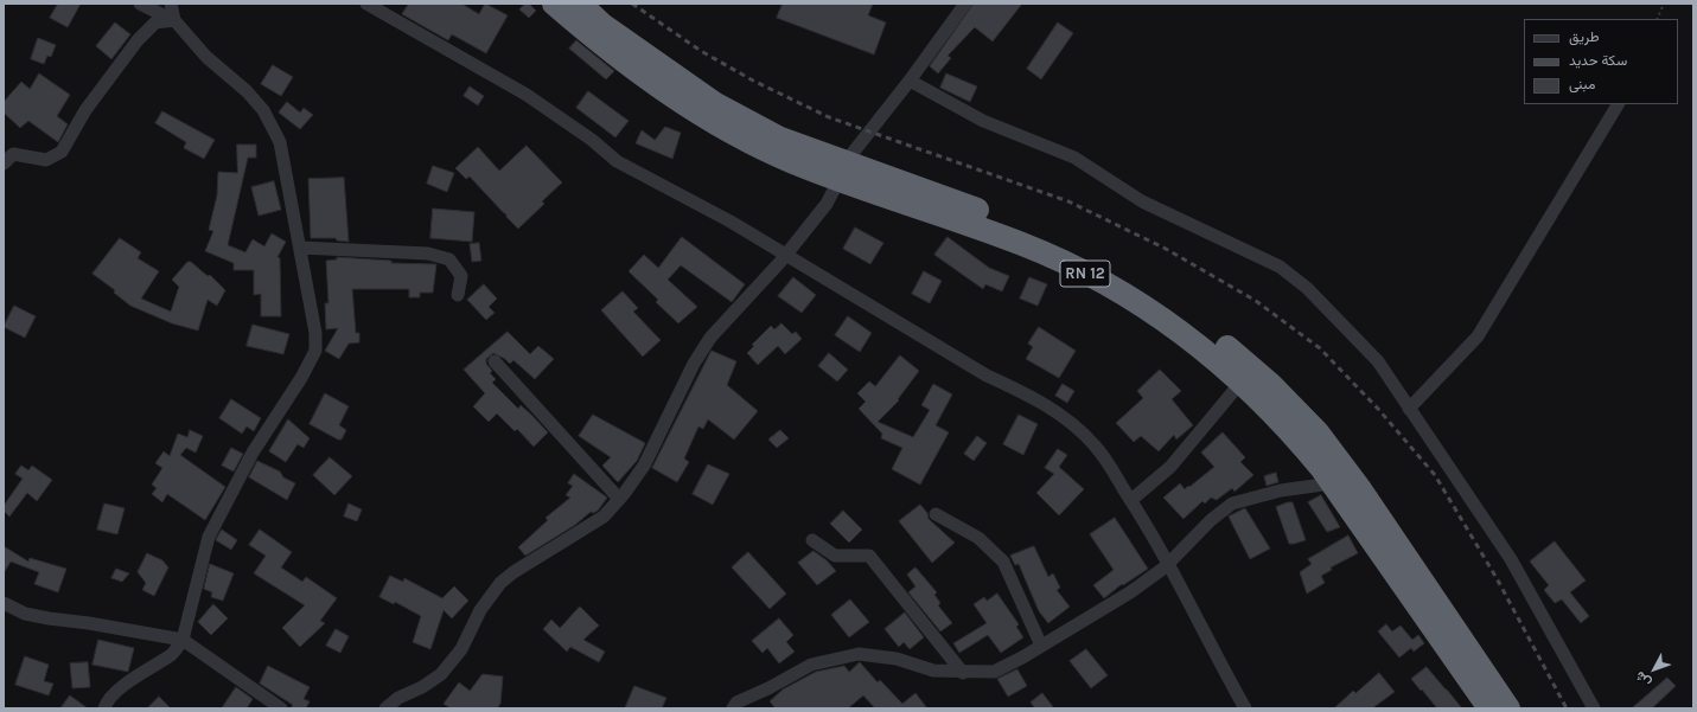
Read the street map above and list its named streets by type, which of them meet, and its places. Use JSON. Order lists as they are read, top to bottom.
{
  "streets": {
    "highway": ["RN 12"]
  },
  "legend": ["طريق", "سكة حديد", "مبنى"],
  "north": "bottom left"
}
